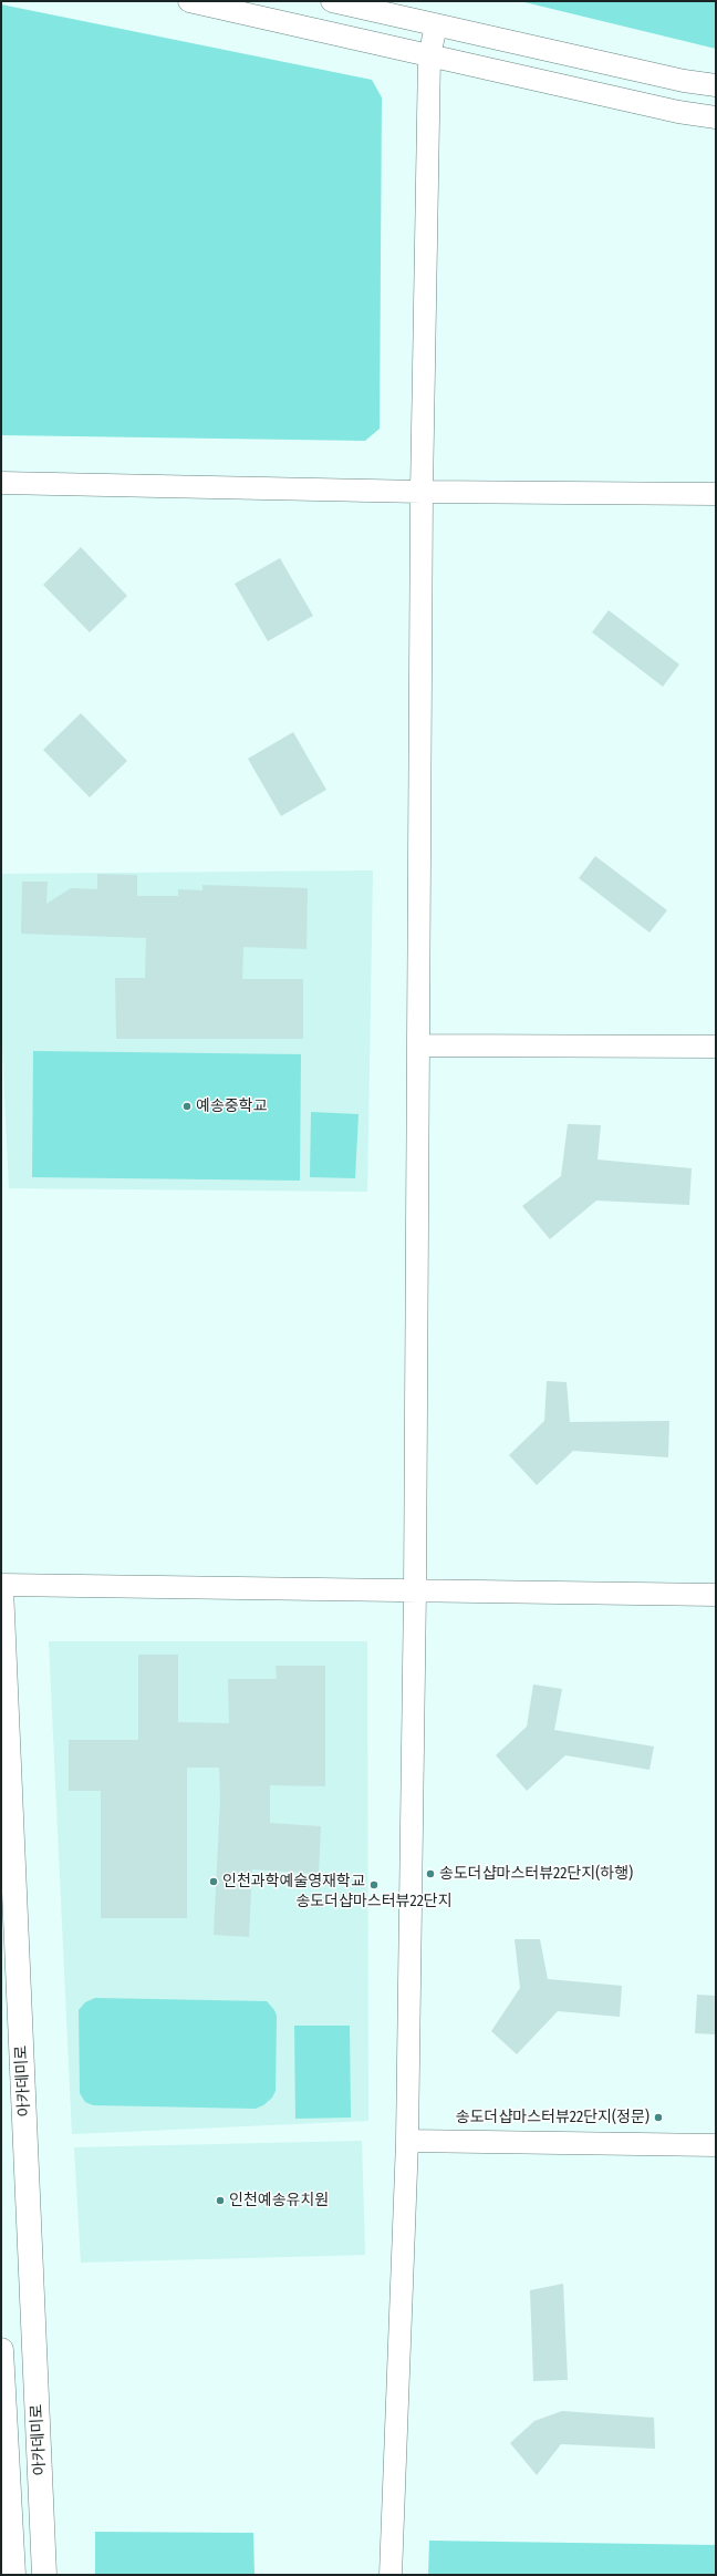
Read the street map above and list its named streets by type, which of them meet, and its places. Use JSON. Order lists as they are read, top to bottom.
{
  "streets": {
    "main road": ["아카데미로"]
  },
  "places": [
    "예송중학교",
    "송도더샵마스터뷰22단지(하행)",
    "인천과학예술영재학교",
    "송도더샵마스터뷰22단지",
    "송도더샵마스터뷰22단지(정문)",
    "인천예송유치원"
  ]
}
